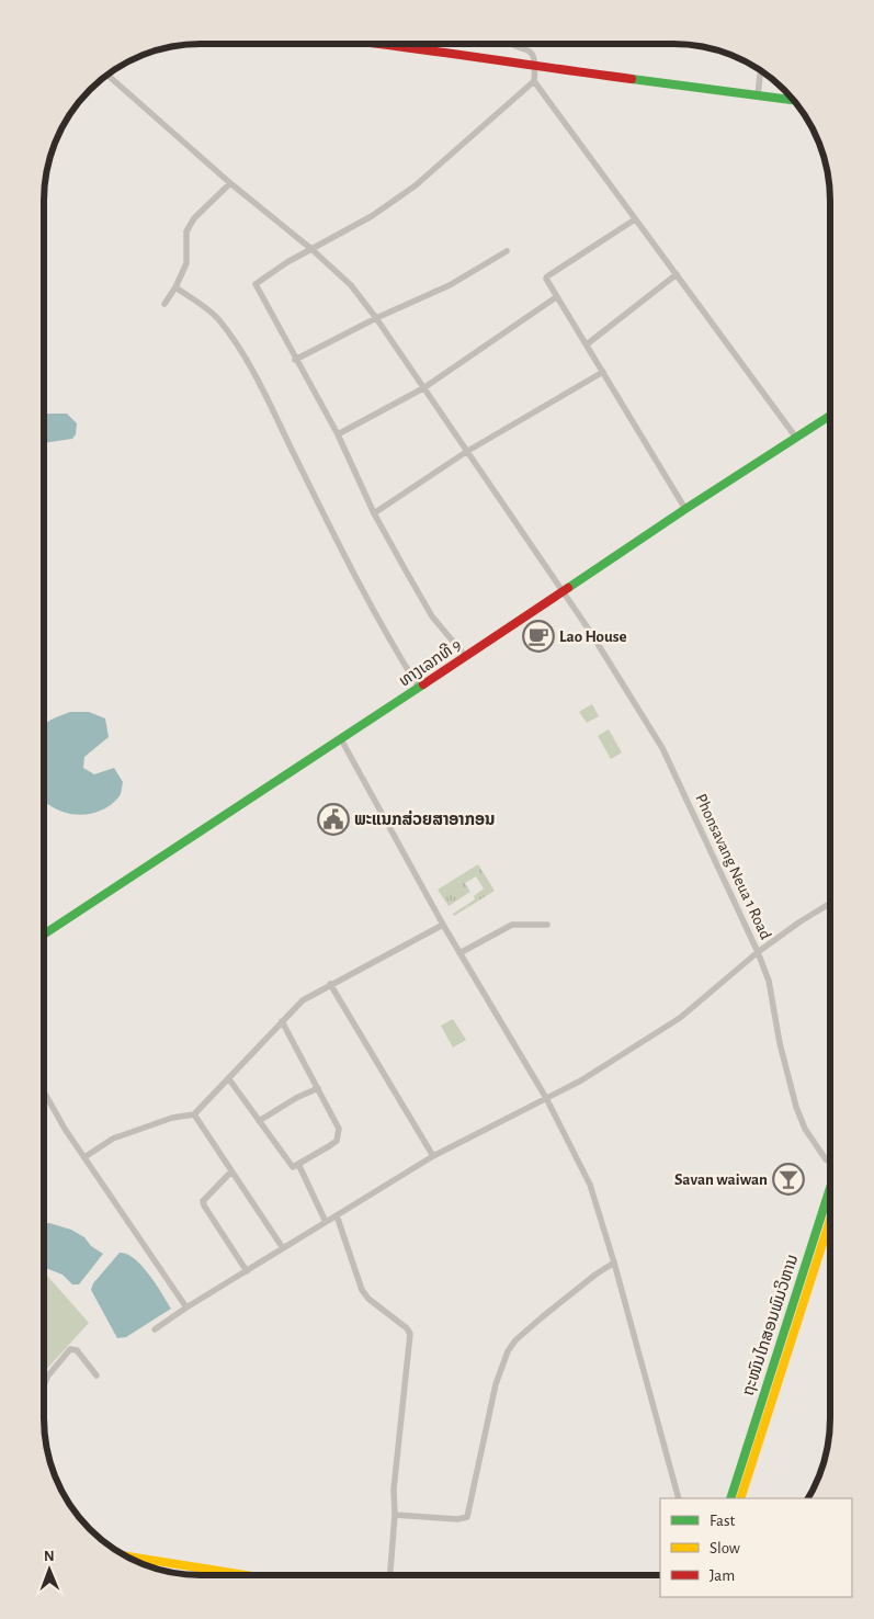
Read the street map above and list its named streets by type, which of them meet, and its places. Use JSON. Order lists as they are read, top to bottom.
{
  "streets": {
    "main road": ["ທາງເລກທີ 9", "ຖະໜົນໄກສອນພົມວິຫານ"],
    "street": ["Phonsavang Neua 1 Road"]
  },
  "crossings": [
    ["ທາງເລກທີ 9", "Phonsavang Neua 1 Road"]
  ],
  "places": {
    "cafe": ["Lao House"],
    "public building": ["ພະແນກສ່ວຍສາອາກອນ"],
    "bar": ["Savan waiwan"]
  },
  "legend": ["Fast", "Slow", "Jam"],
  "north": "top"
}
